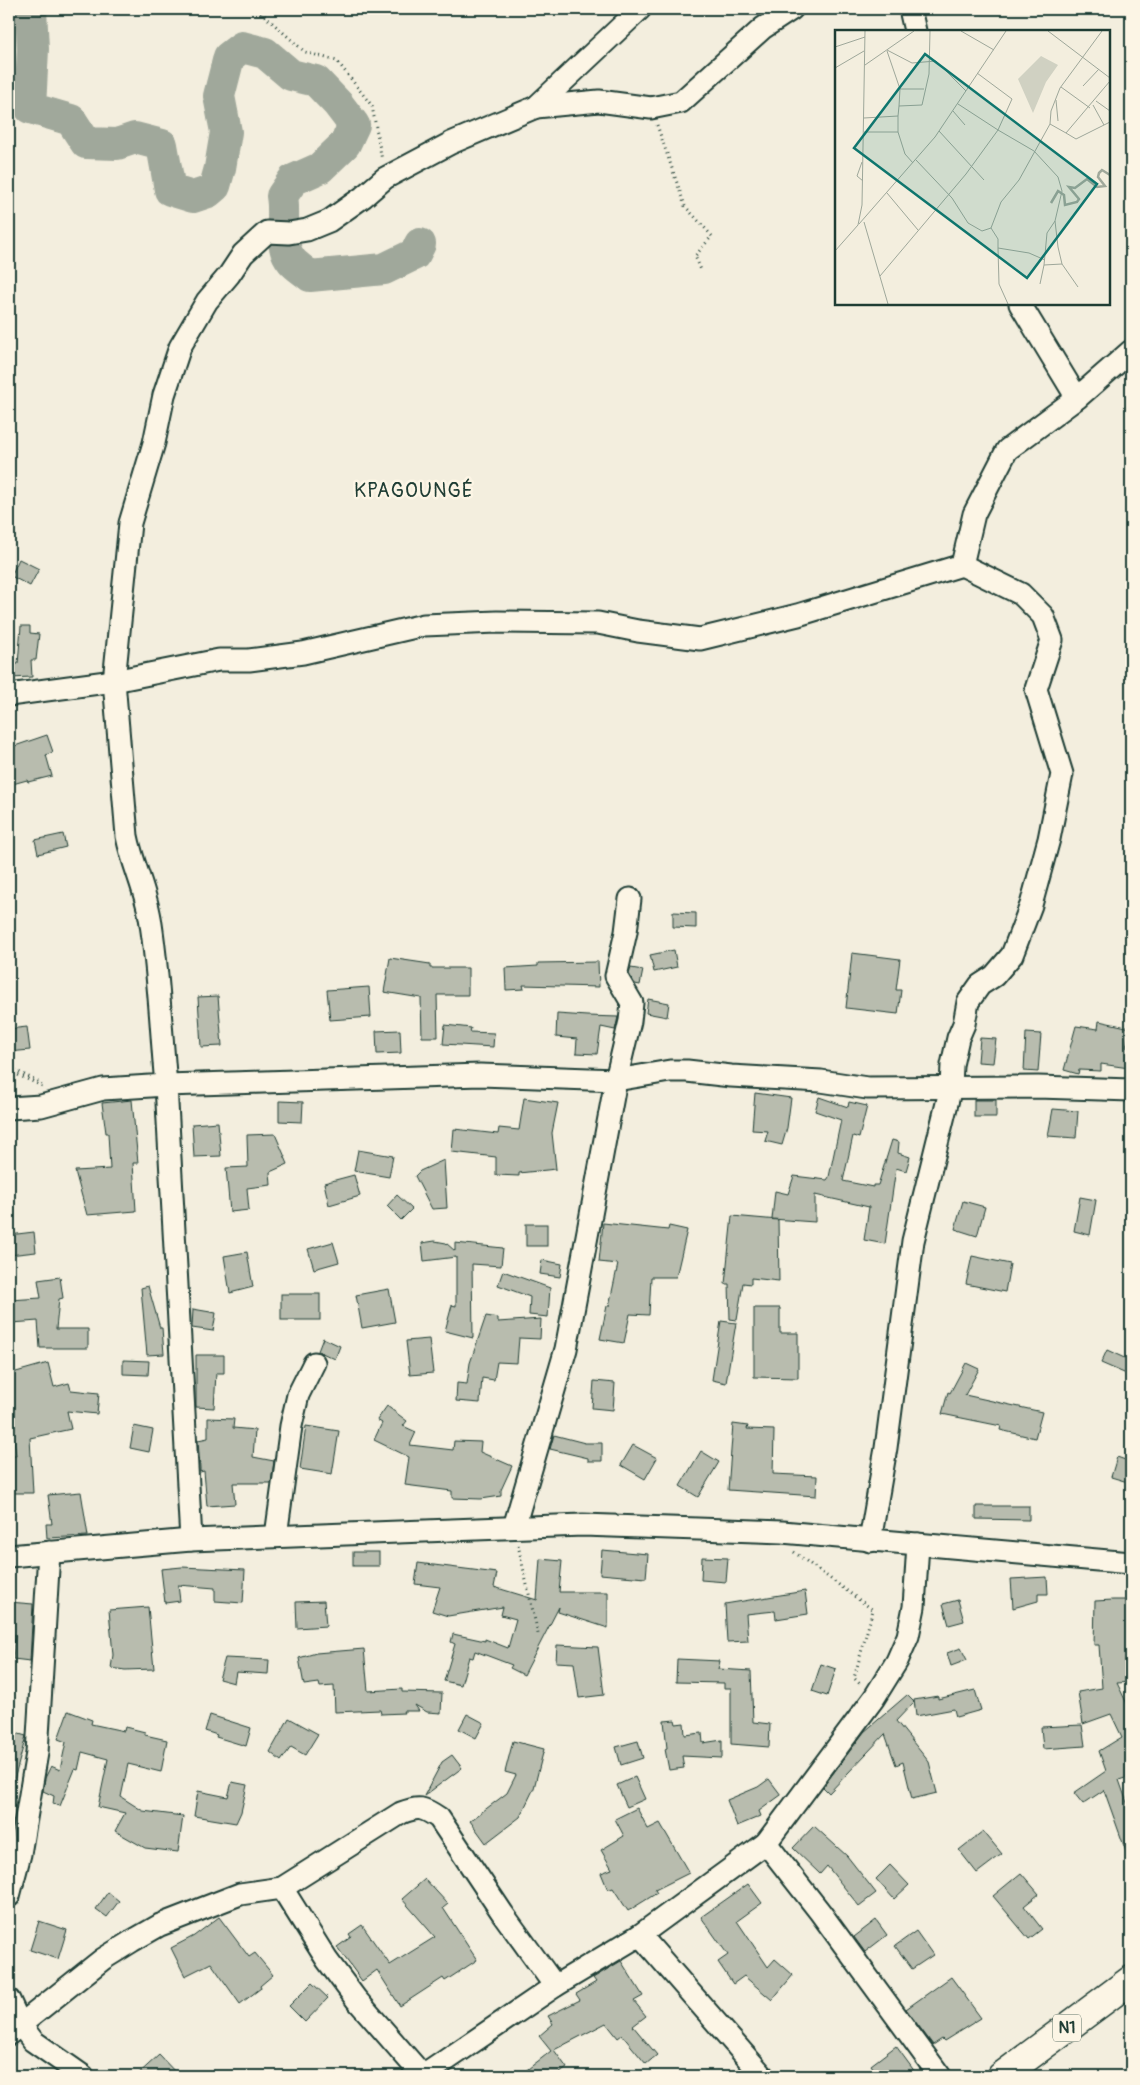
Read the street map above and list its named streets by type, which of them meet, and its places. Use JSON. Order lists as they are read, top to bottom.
{
  "streets": {
    "highway": ["N1"]
  },
  "districts": ["KPAGOUNGÉ"]
}
